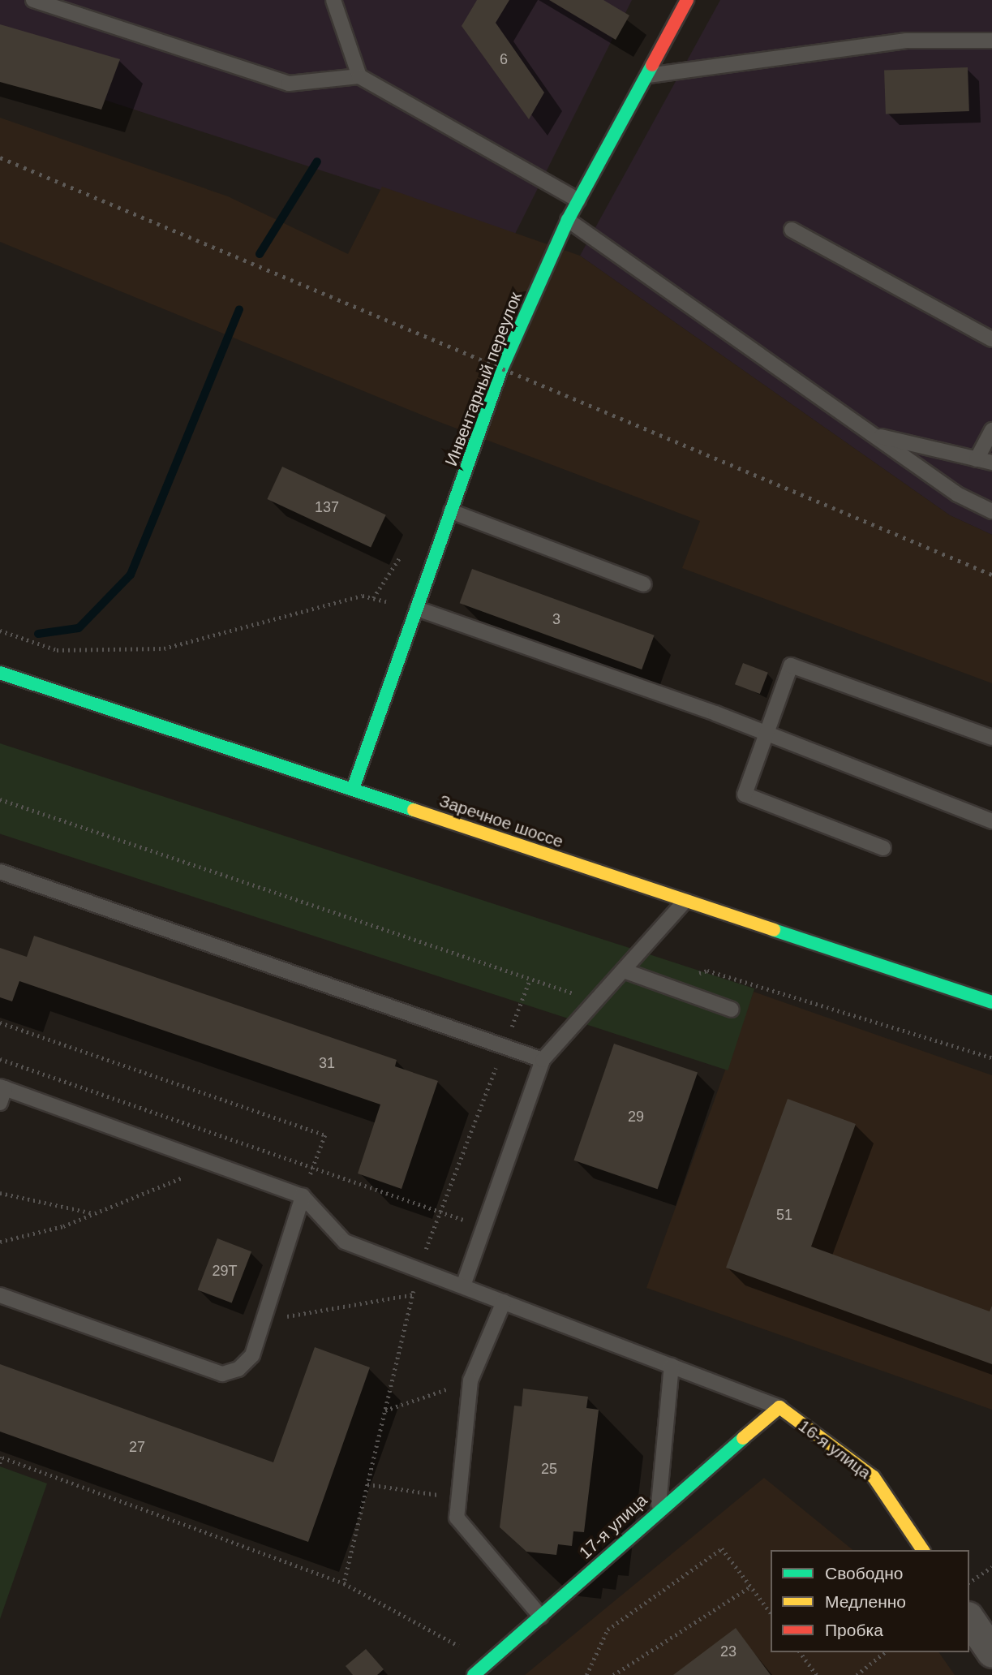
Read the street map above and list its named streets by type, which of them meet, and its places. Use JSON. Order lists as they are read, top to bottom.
{
  "streets": {
    "street": [
      "Инвентарный переулок",
      "Заречное шоссе",
      "16-я улица",
      "17-я улица"
    ]
  },
  "crossings": [
    ["Инвентарный переулок", "Заречное шоссе"],
    ["16-я улица", "17-я улица"]
  ],
  "house_numbers": [
    "6",
    "137",
    "3",
    "31",
    "29",
    "51",
    "29Т",
    "27",
    "25",
    "23"
  ],
  "legend": ["Свободно", "Медленно", "Пробка"]
}
